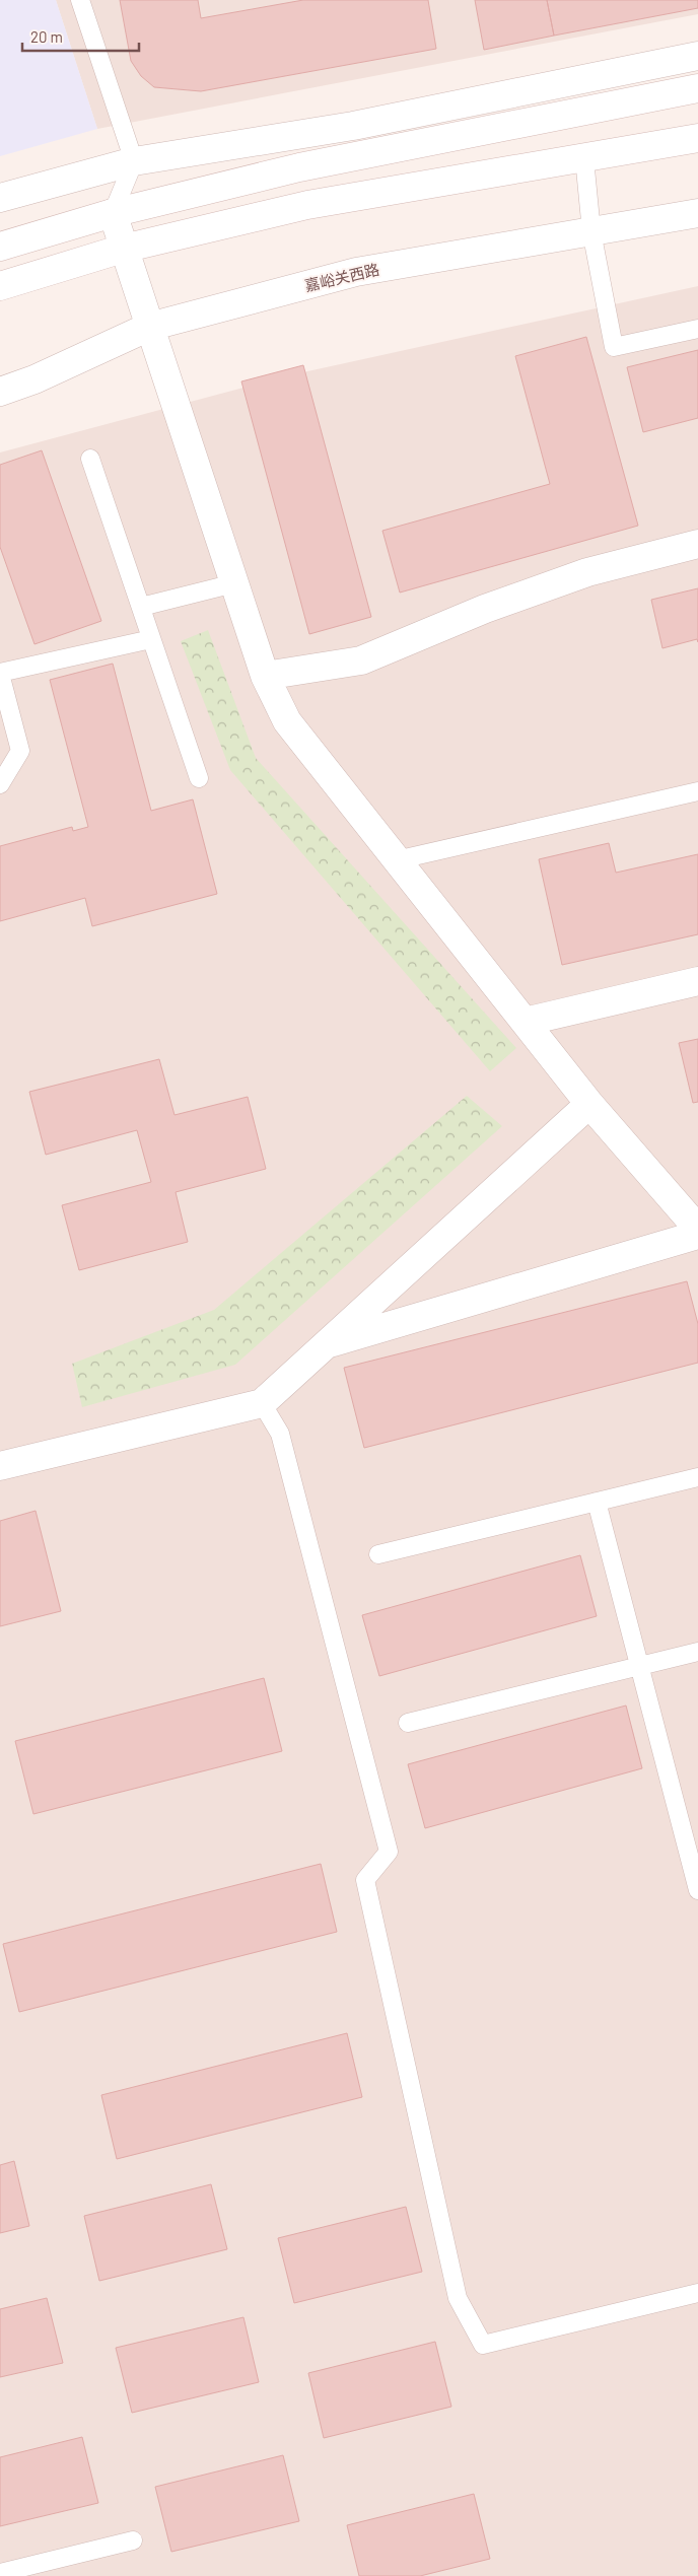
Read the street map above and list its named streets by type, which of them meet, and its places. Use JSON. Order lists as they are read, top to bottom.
{
  "streets": {
    "street": ["嘉峪关西路"]
  },
  "scale_bar": "20 m"
}
